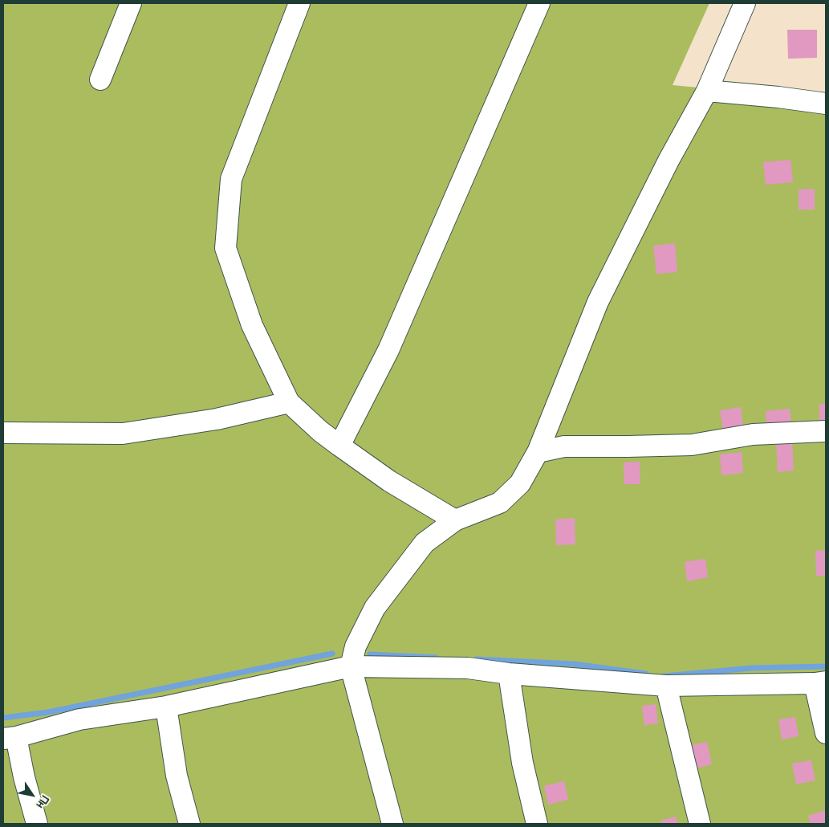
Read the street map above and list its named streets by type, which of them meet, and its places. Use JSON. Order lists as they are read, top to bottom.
{
  "north": "bottom right"
}
